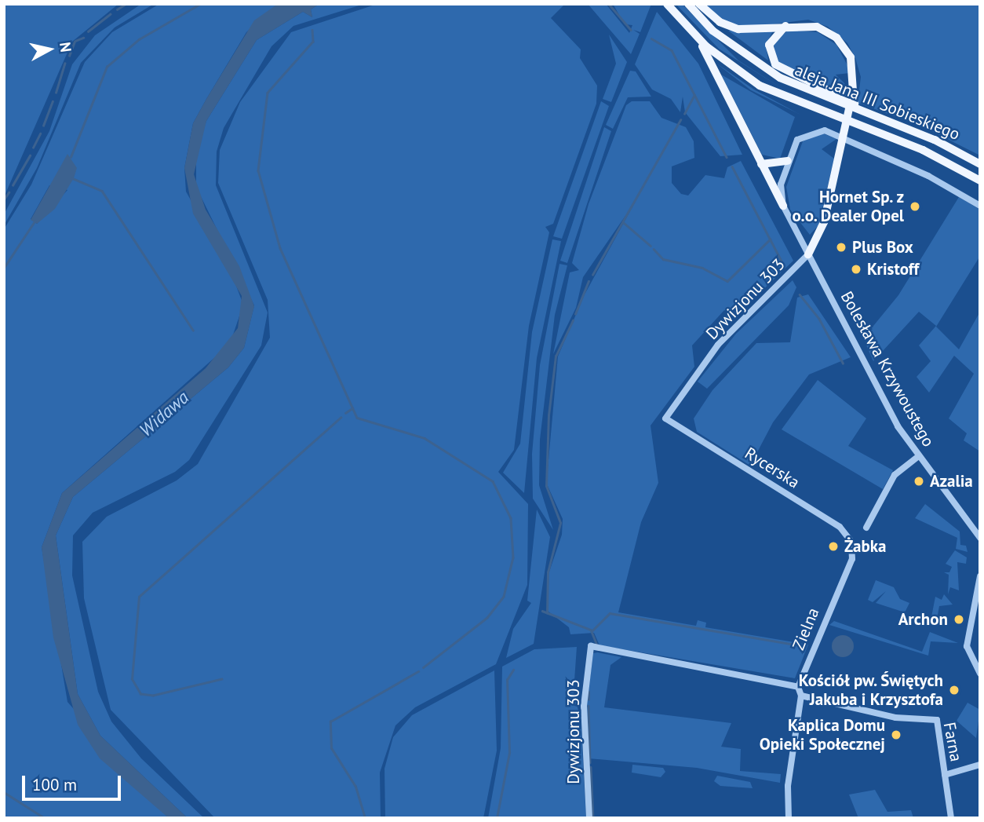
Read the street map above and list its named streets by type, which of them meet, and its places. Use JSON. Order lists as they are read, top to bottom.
{
  "streets": {
    "main road": ["aleja Jana III Sobieskiego"],
    "street": [
      "Dywizjonu 303",
      "Bolesława Krzywoustego",
      "Rycerska",
      "Zielna",
      "Farna"
    ]
  },
  "crossings": [
    ["Dywizjonu 303", "Bolesława Krzywoustego"],
    ["Dywizjonu 303", "Rycerska"],
    ["Dywizjonu 303", "Zielna"],
    ["Rycerska", "Zielna"]
  ],
  "water": ["Widawa"],
  "places": [
    "Hornet Sp. z o.o. Dealer Opel",
    "Plus Box",
    "Kristoff",
    "Azalia",
    "Żabka",
    "Archon",
    "Kościół pw. Świętych Jakuba i Krzysztofa",
    "Kaplica Domu Opieki Społecznej"
  ],
  "scale_bar": "100 m",
  "north": "right"
}
